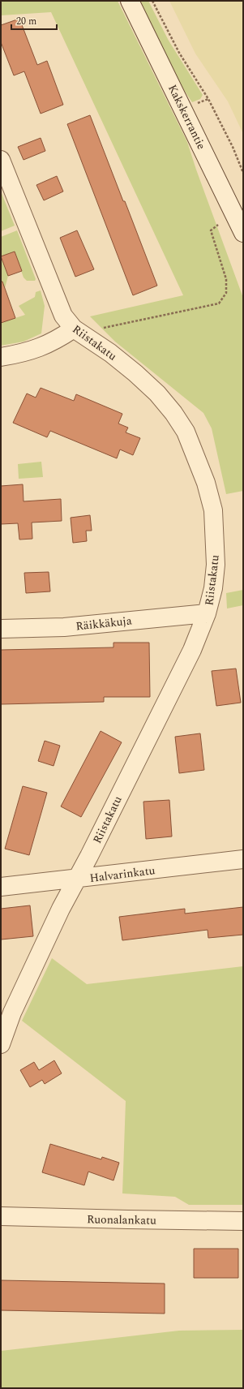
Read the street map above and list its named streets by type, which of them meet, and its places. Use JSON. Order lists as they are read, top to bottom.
{
  "streets": {
    "street": [
      "Kakskerrantie",
      "Riistakatu",
      "Räikkäkuja",
      "Halvarinkatu",
      "Ruonalankatu"
    ]
  },
  "crossings": [
    ["Riistakatu", "Räikkäkuja"],
    ["Riistakatu", "Halvarinkatu"]
  ],
  "scale_bar": "20 m"
}
